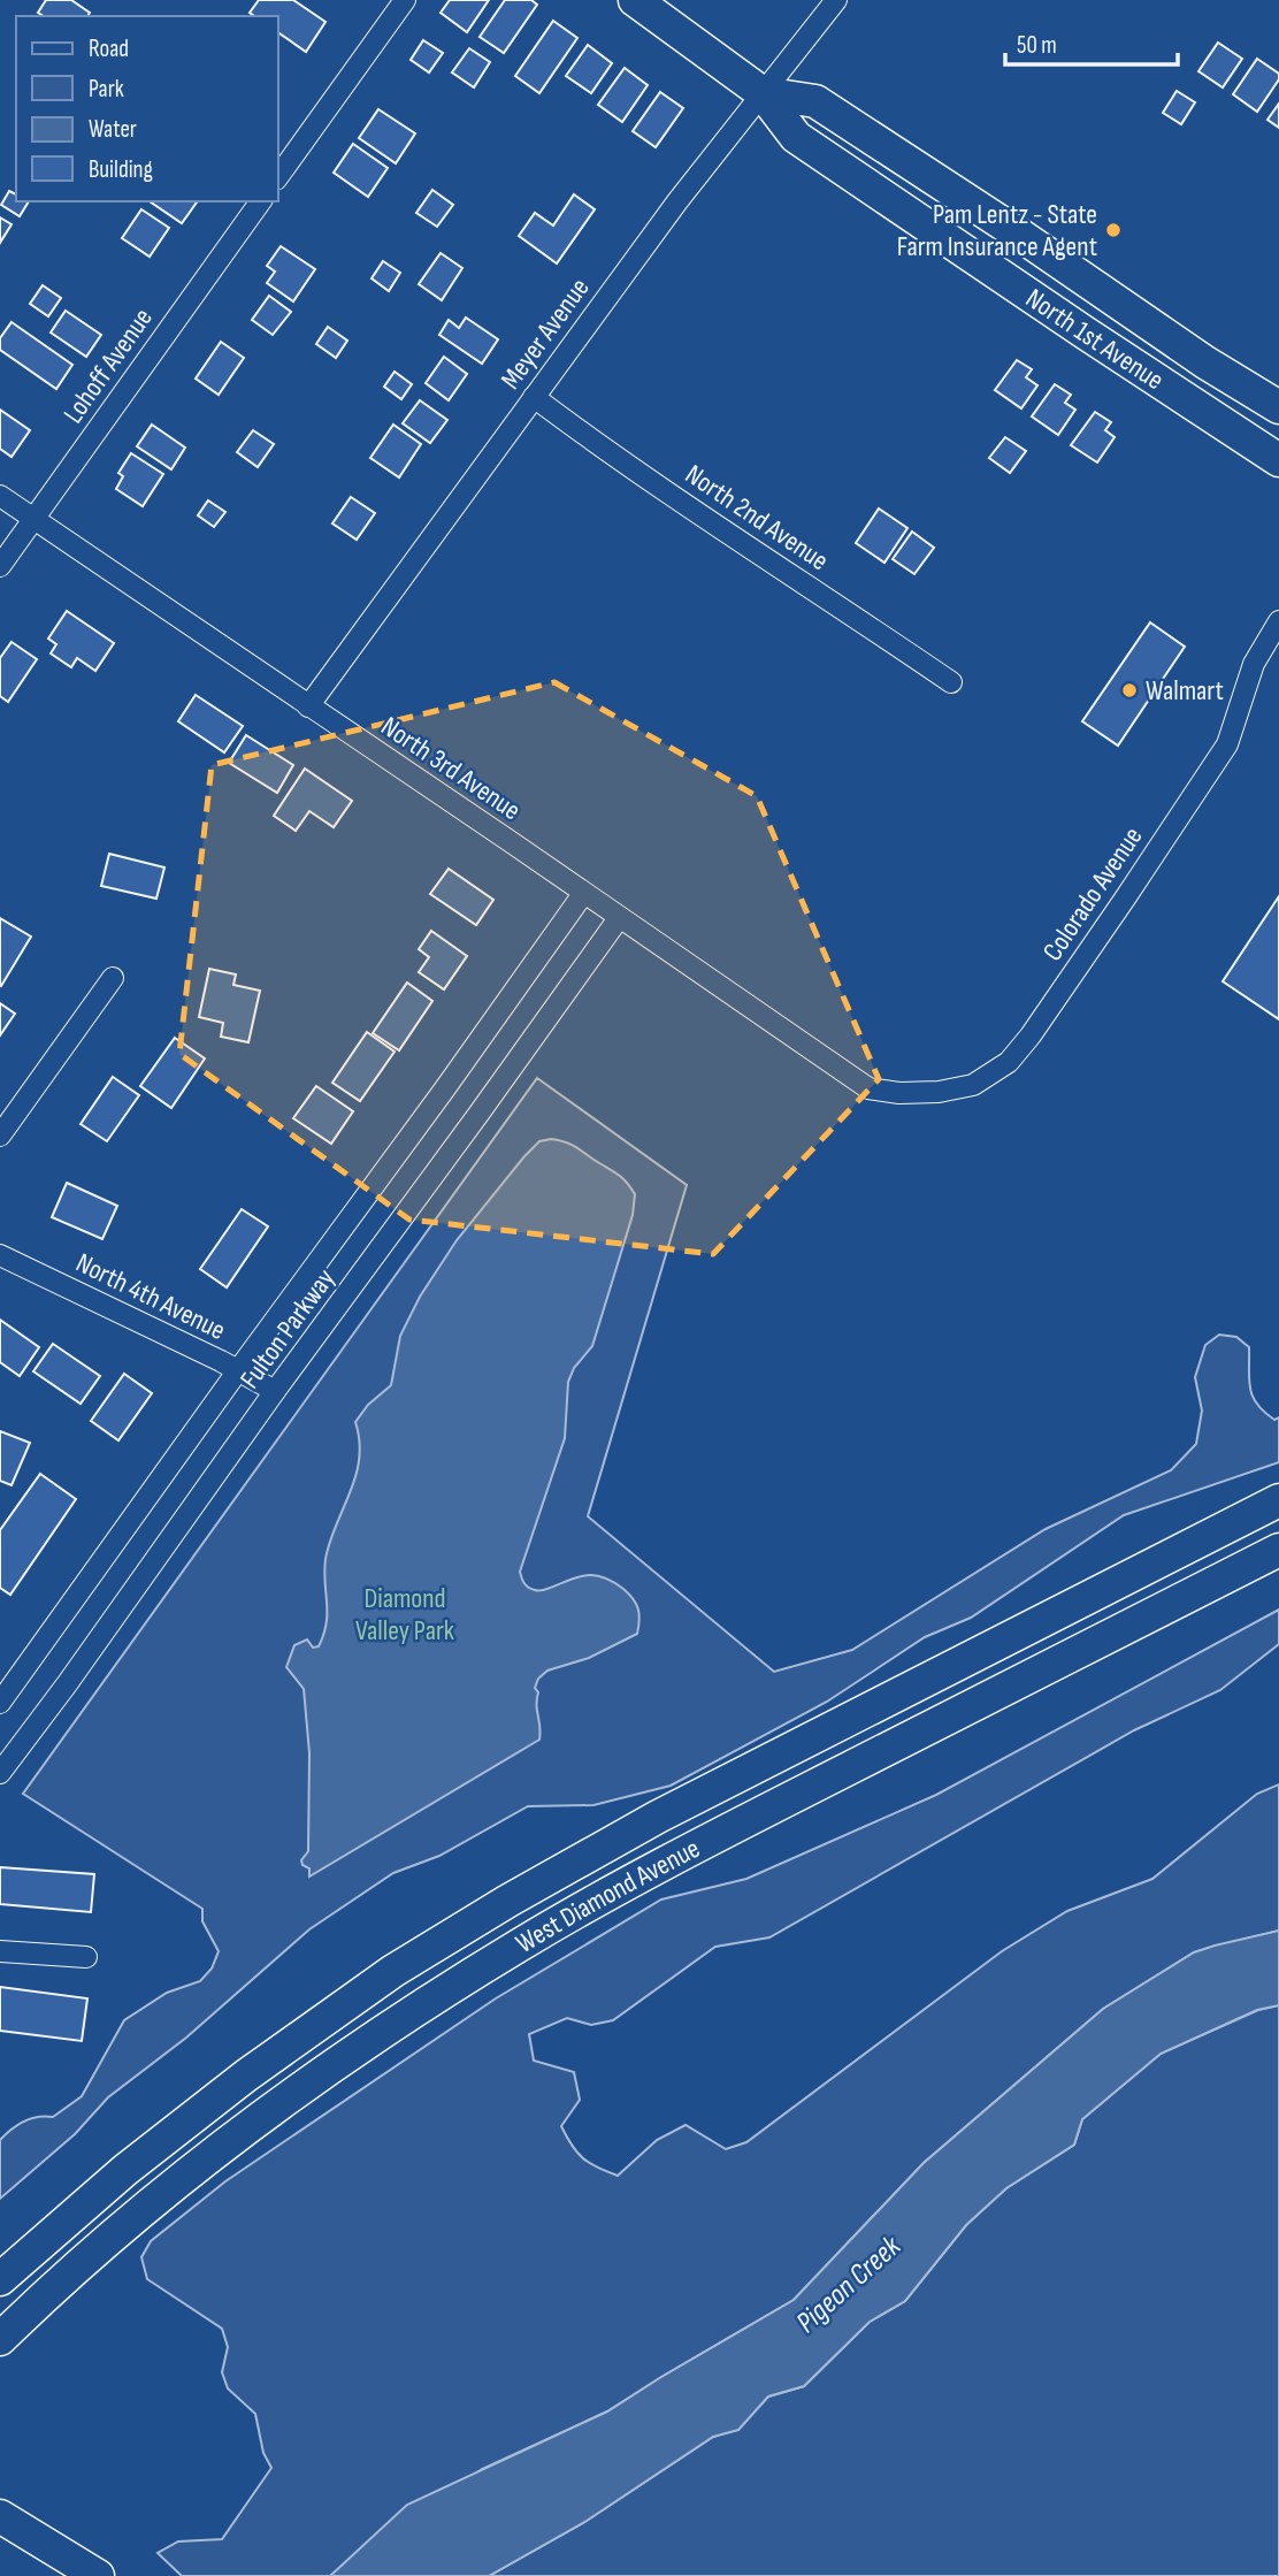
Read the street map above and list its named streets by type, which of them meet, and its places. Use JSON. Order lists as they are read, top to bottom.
{
  "streets": {
    "main road": ["North 1st Avenue", "West Diamond Avenue"],
    "street": [
      "Meyer Avenue",
      "Lohoff Avenue",
      "North 2nd Avenue",
      "North 3rd Avenue",
      "Colorado Avenue",
      "North 4th Avenue",
      "Fulton Parkway"
    ]
  },
  "crossings": [
    ["Meyer Avenue", "North 1st Avenue"],
    ["Meyer Avenue", "North 2nd Avenue"],
    ["Meyer Avenue", "North 3rd Avenue"],
    ["Lohoff Avenue", "North 3rd Avenue"],
    ["North 3rd Avenue", "Colorado Avenue"],
    ["North 3rd Avenue", "Fulton Parkway"],
    ["North 4th Avenue", "Fulton Parkway"]
  ],
  "water": ["Pigeon Creek"],
  "parks": ["Diamond Valley Park"],
  "places": ["Pam Lentz - State Farm Insurance Agent", "Walmart"],
  "legend": [
    "Road",
    "Park",
    "Water",
    "Building"
  ],
  "scale_bar": "50 m"
}
